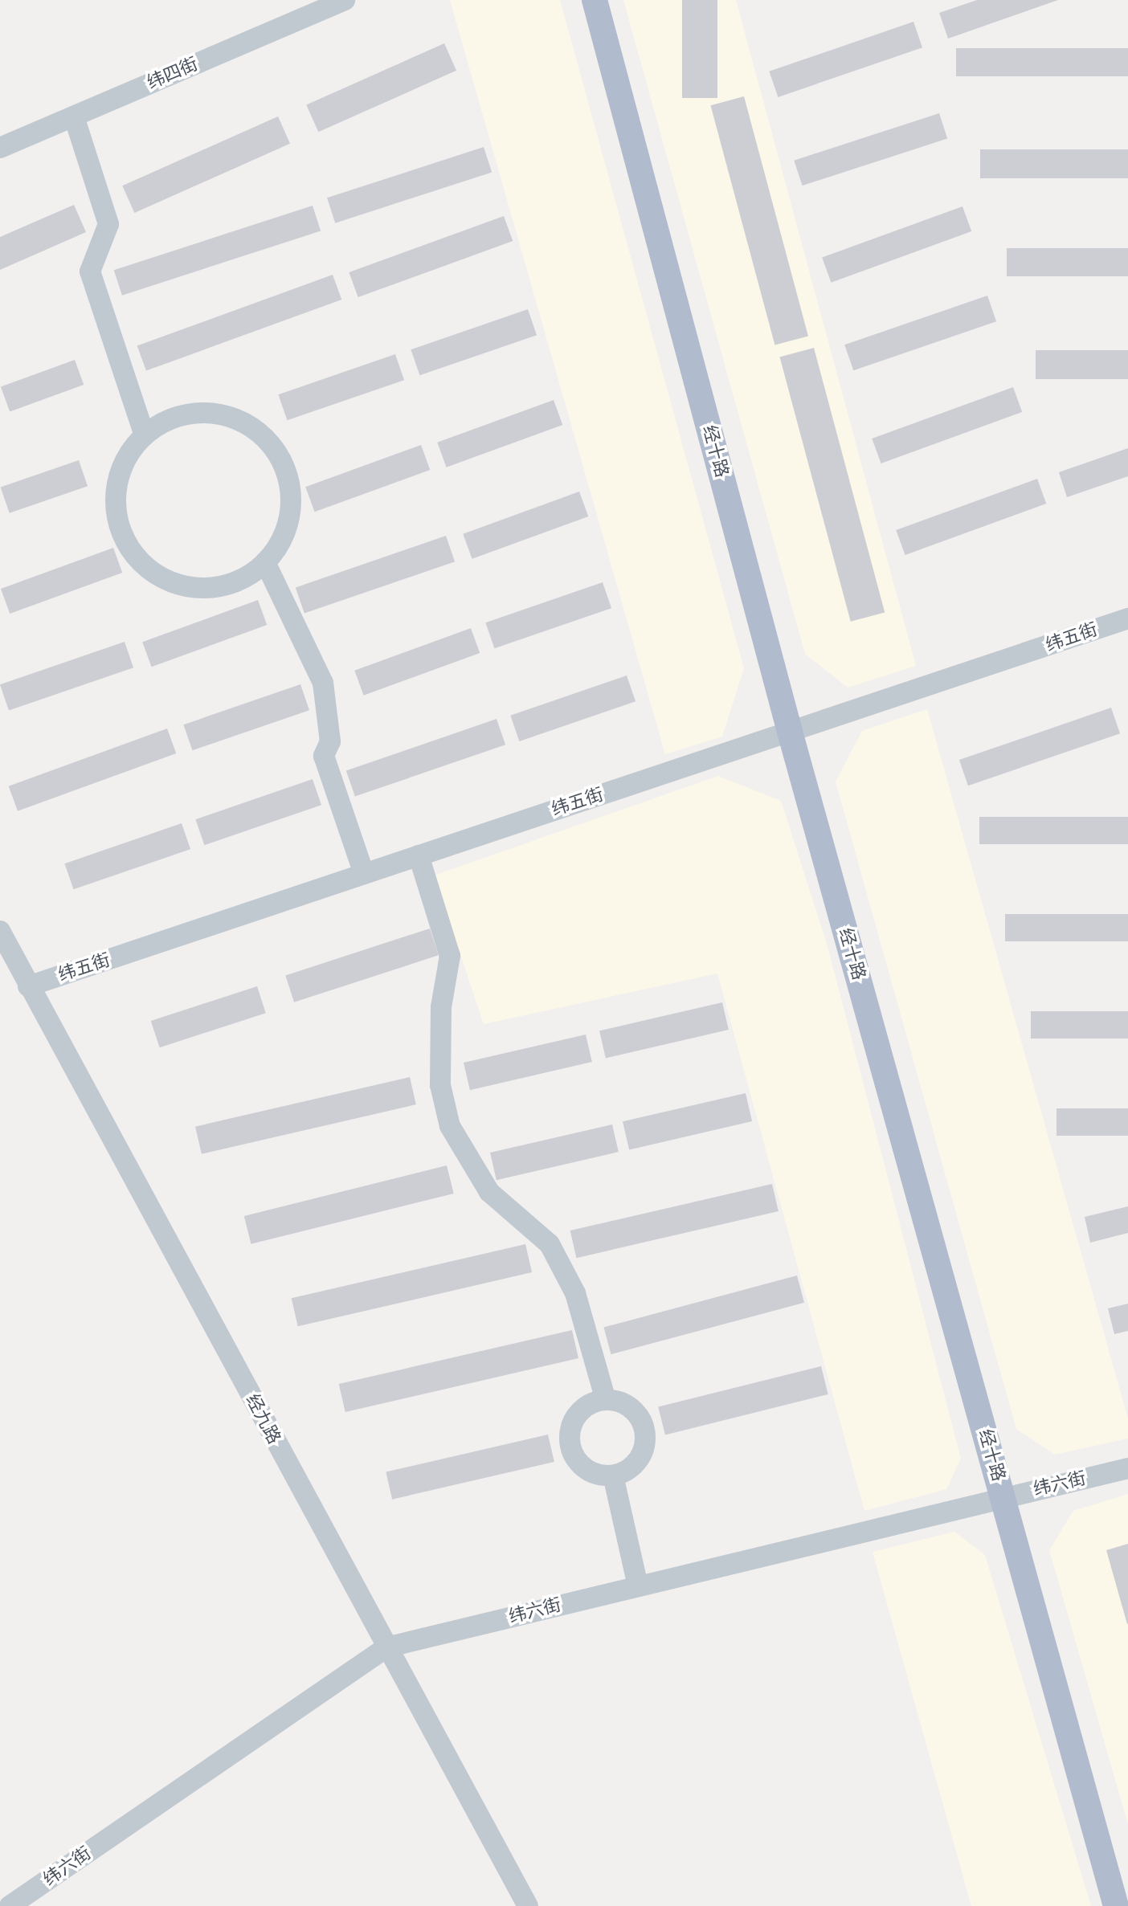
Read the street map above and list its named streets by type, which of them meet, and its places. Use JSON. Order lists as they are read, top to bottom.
{
  "streets": {
    "main road": ["经十路"],
    "street": [
      "纬四街",
      "纬五街",
      "经九路",
      "纬六街"
    ]
  },
  "crossings": [
    ["经十路", "纬五街"],
    ["经十路", "纬六街"],
    ["纬五街", "经九路"],
    ["经九路", "纬六街"]
  ]
}
